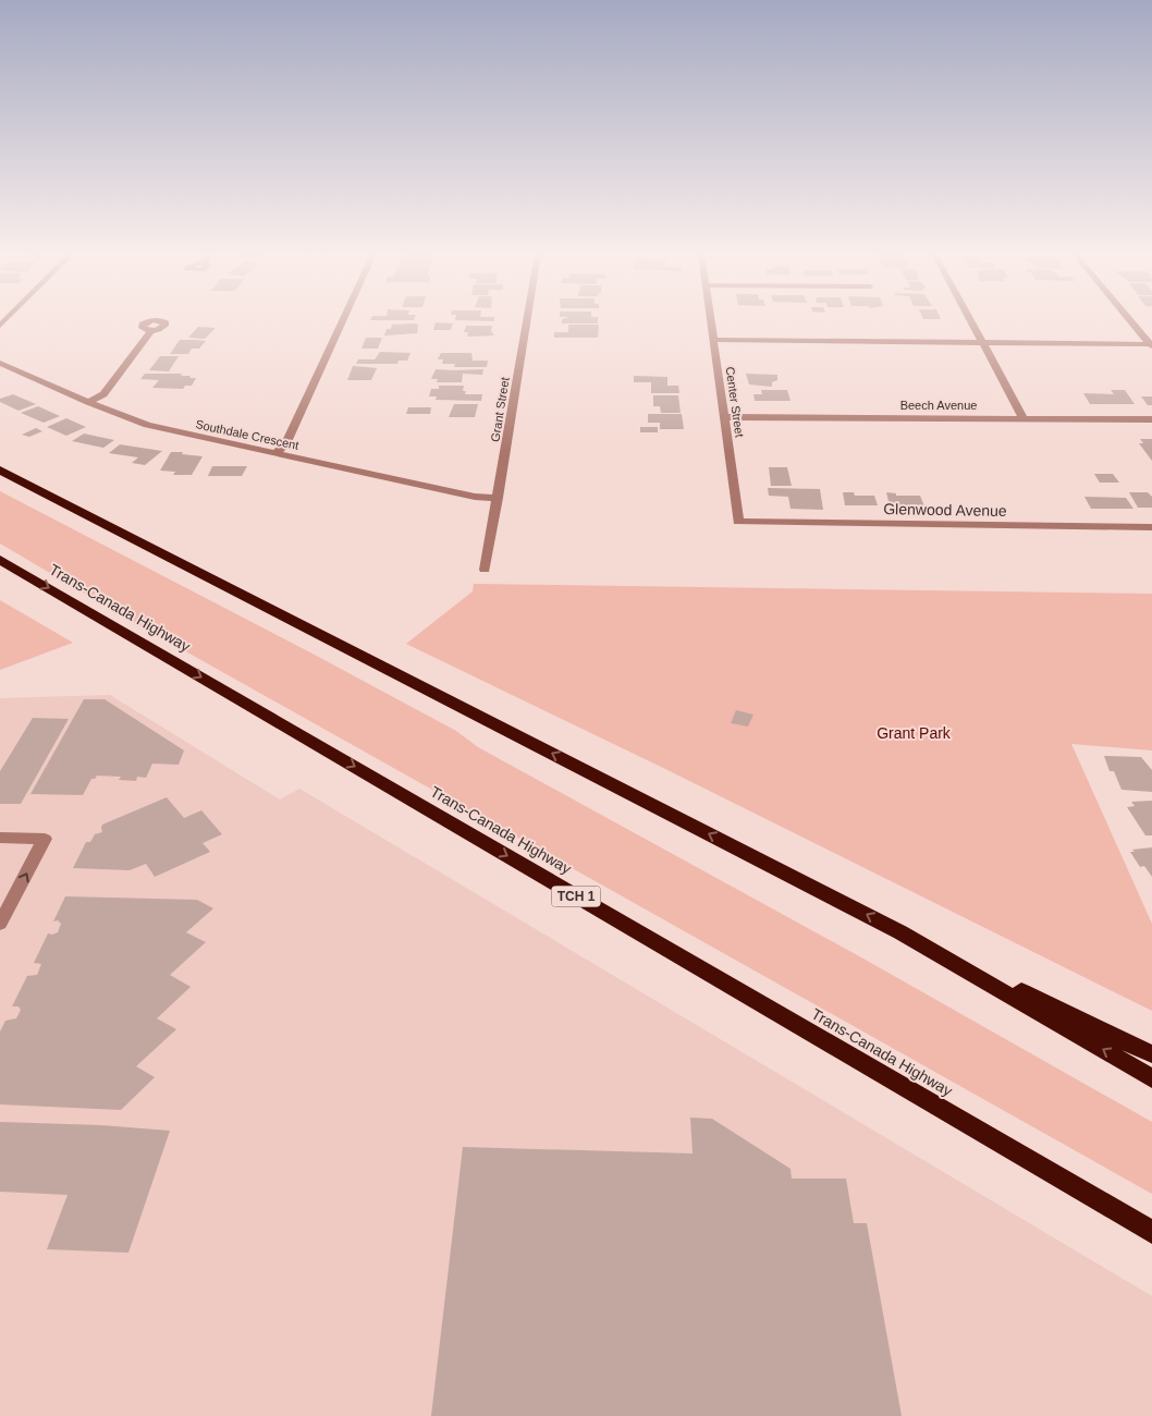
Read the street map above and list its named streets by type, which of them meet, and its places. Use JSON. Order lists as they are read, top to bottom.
{
  "streets": {
    "highway": ["Trans-Canada Highway", "TCH 1"],
    "street": [
      "Center Street",
      "Beech Avenue",
      "Grant Street",
      "Southdale Crescent",
      "Glenwood Avenue"
    ]
  },
  "crossings": [
    ["Center Street", "Beech Avenue"],
    ["Center Street", "Glenwood Avenue"],
    ["Grant Street", "Southdale Crescent"]
  ],
  "parks": ["Grant Park"]
}
